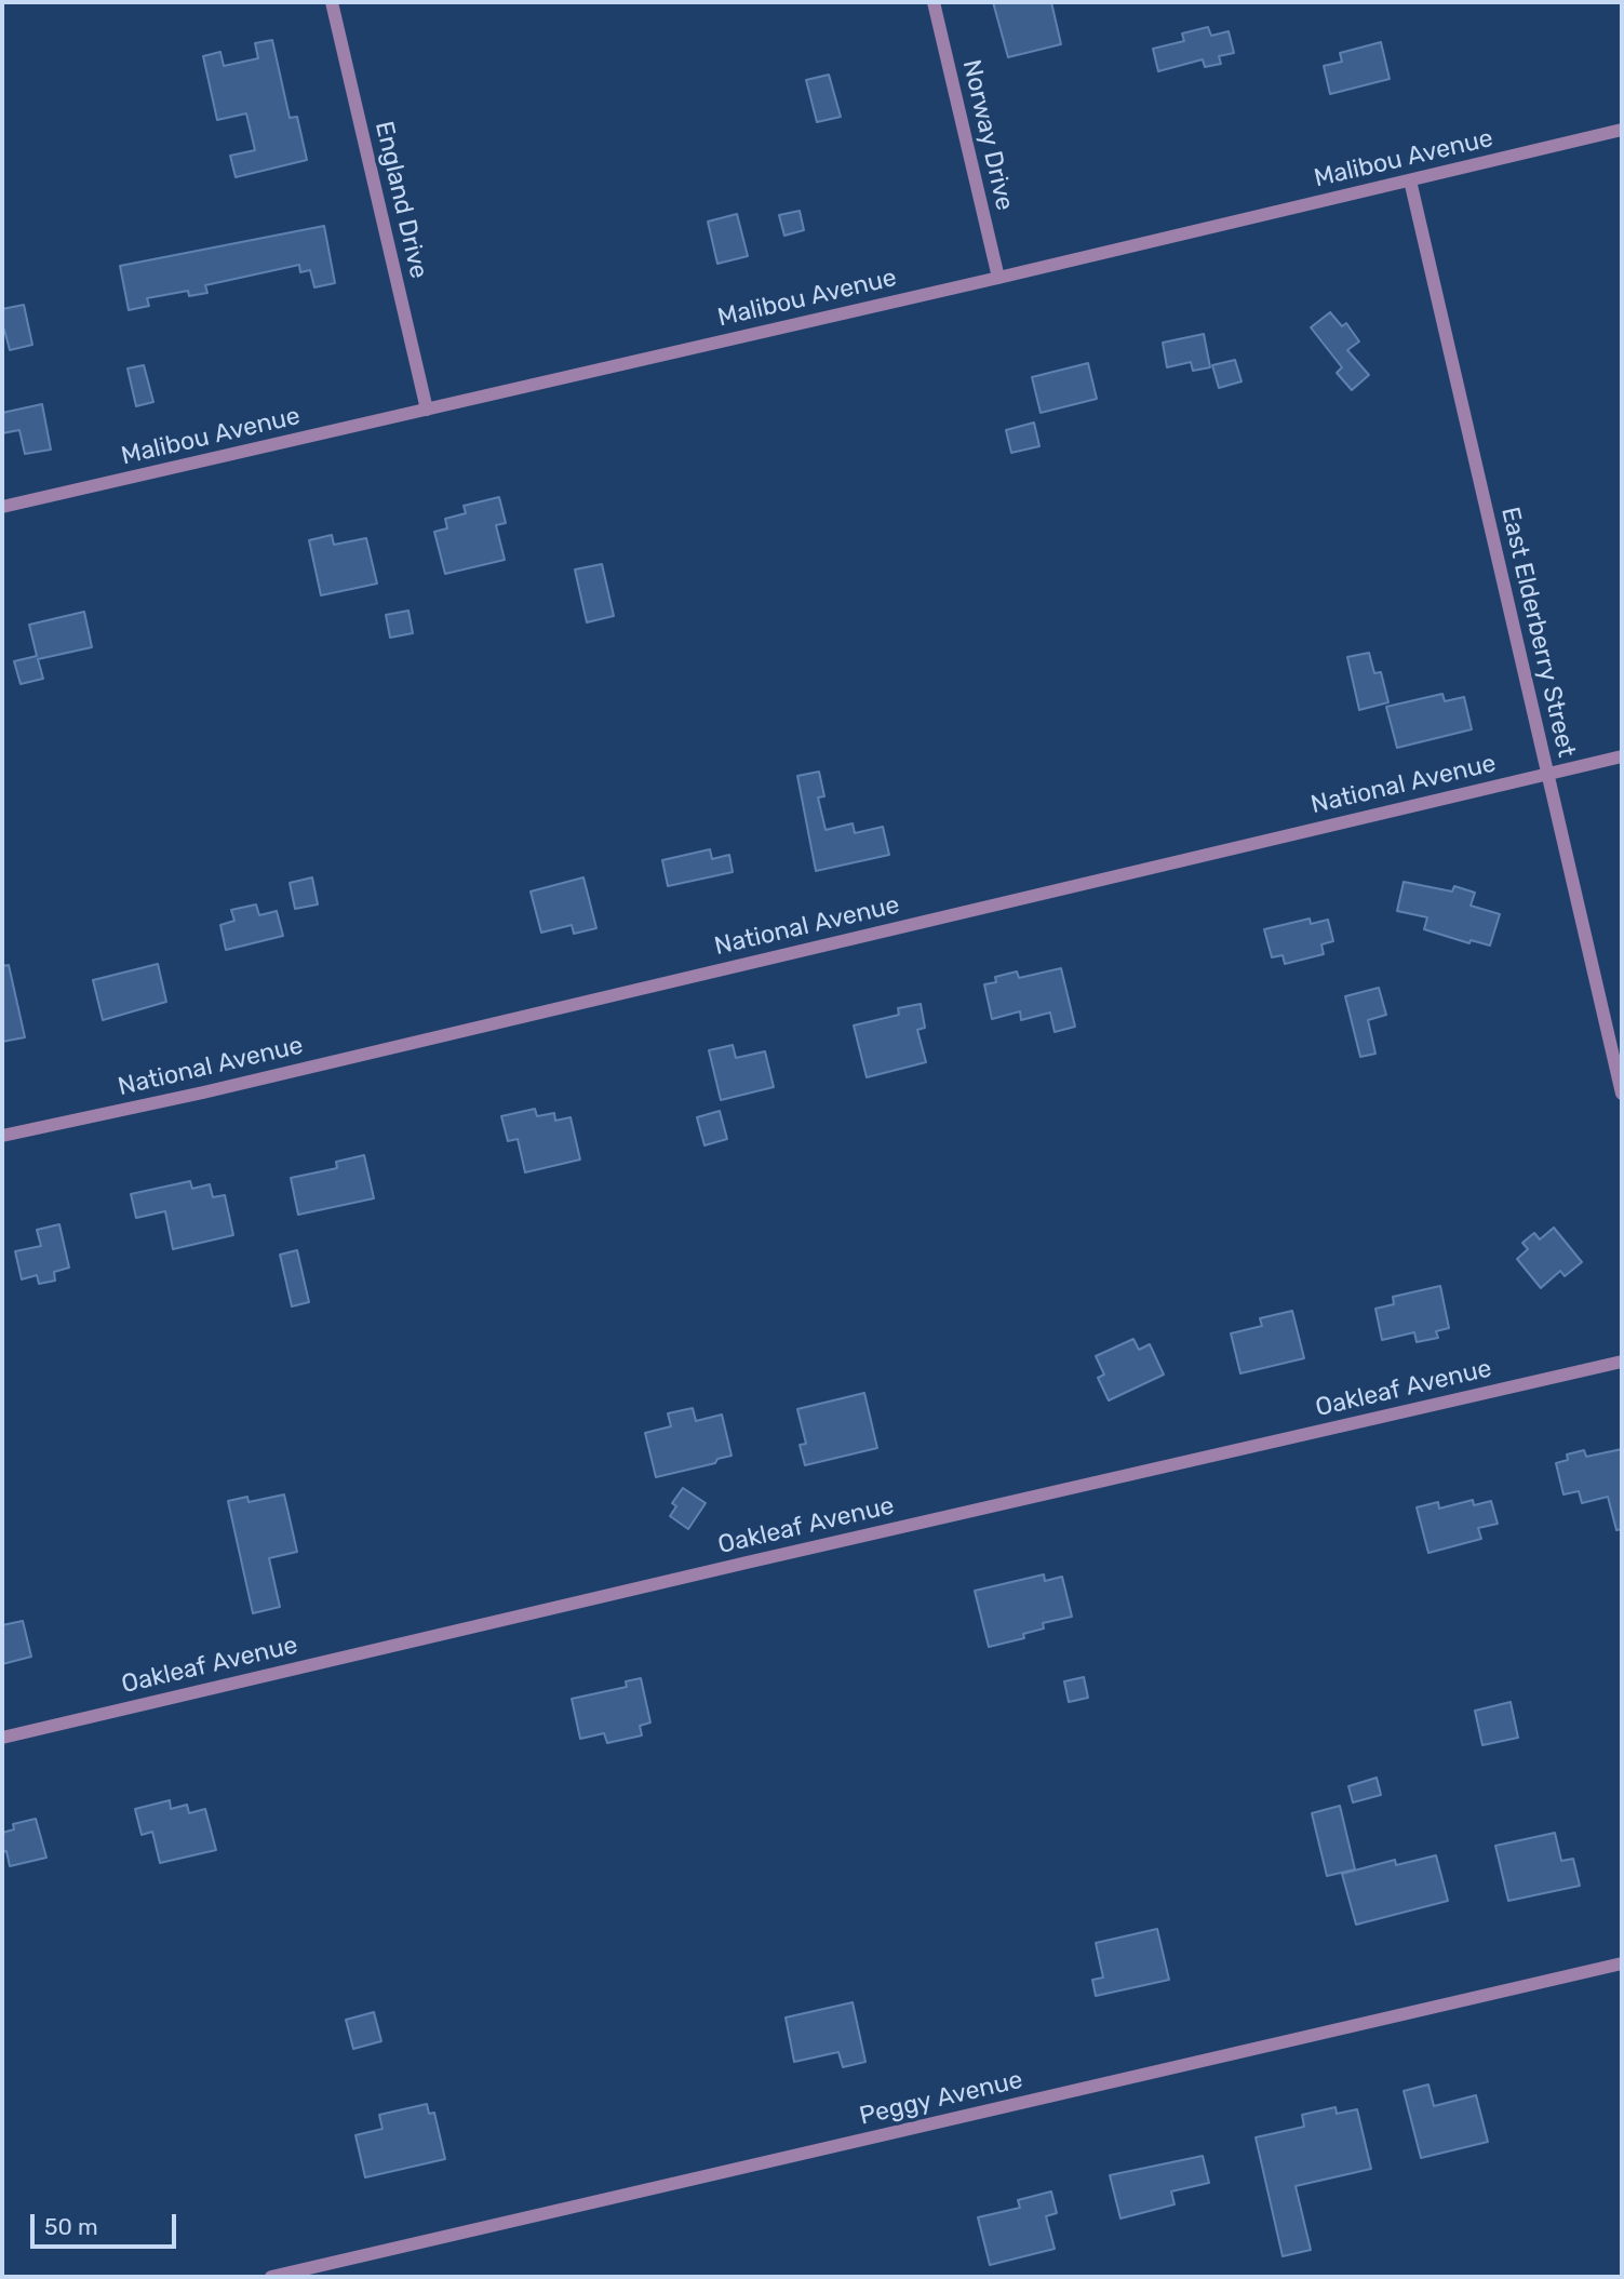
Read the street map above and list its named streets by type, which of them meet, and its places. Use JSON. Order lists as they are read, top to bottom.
{
  "streets": {
    "street": [
      "Norway Drive",
      "Malibou Avenue",
      "England Drive",
      "East Elderberry Street",
      "National Avenue",
      "Oakleaf Avenue",
      "Peggy Avenue"
    ]
  },
  "crossings": [
    ["Norway Drive", "Malibou Avenue"],
    ["Malibou Avenue", "England Drive"],
    ["Malibou Avenue", "East Elderberry Street"],
    ["East Elderberry Street", "National Avenue"]
  ],
  "scale_bar": "50 m"
}
